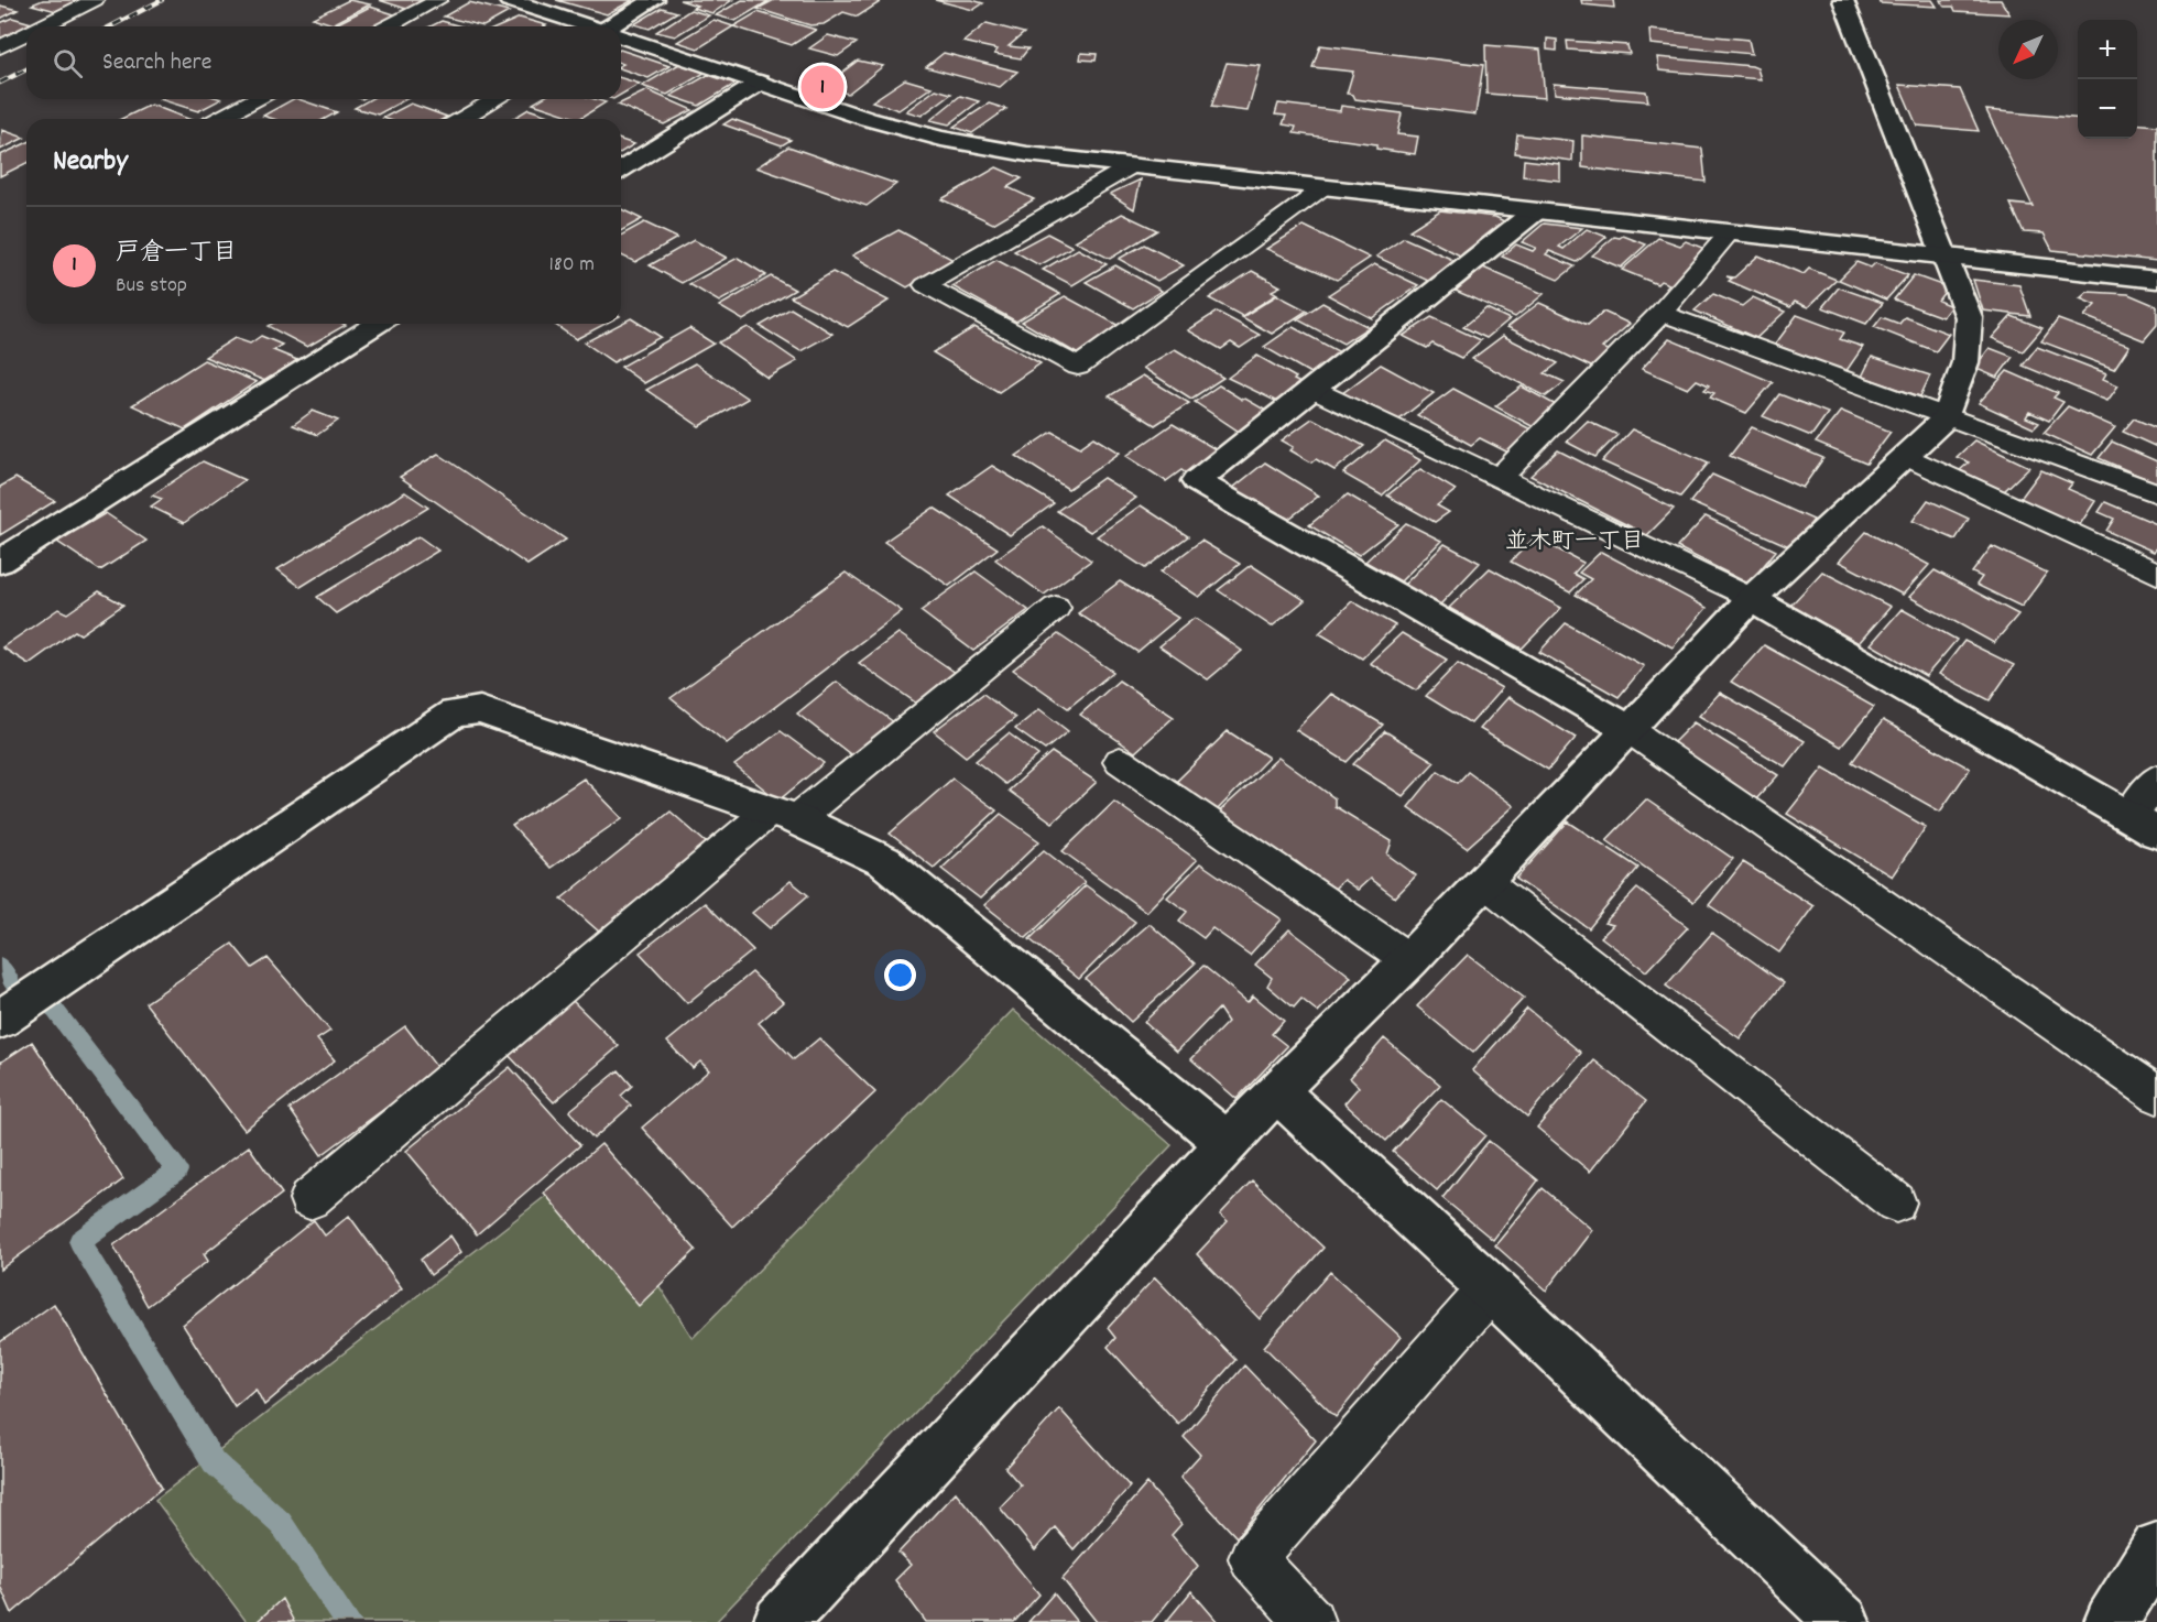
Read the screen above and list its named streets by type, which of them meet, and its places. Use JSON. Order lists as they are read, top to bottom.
{
  "districts": ["並木町一丁目"],
  "north": "bottom left",
  "page": {
    "map_buttons": ["+", "−"],
    "search": "Search here",
    "pins": "1",
    "heading": "Nearby",
    "list": [
      {
        "mark": "1",
        "name": "戸倉一丁目",
        "note": "Bus stop",
        "value": "180 m"
      }
    ]
  }
}
